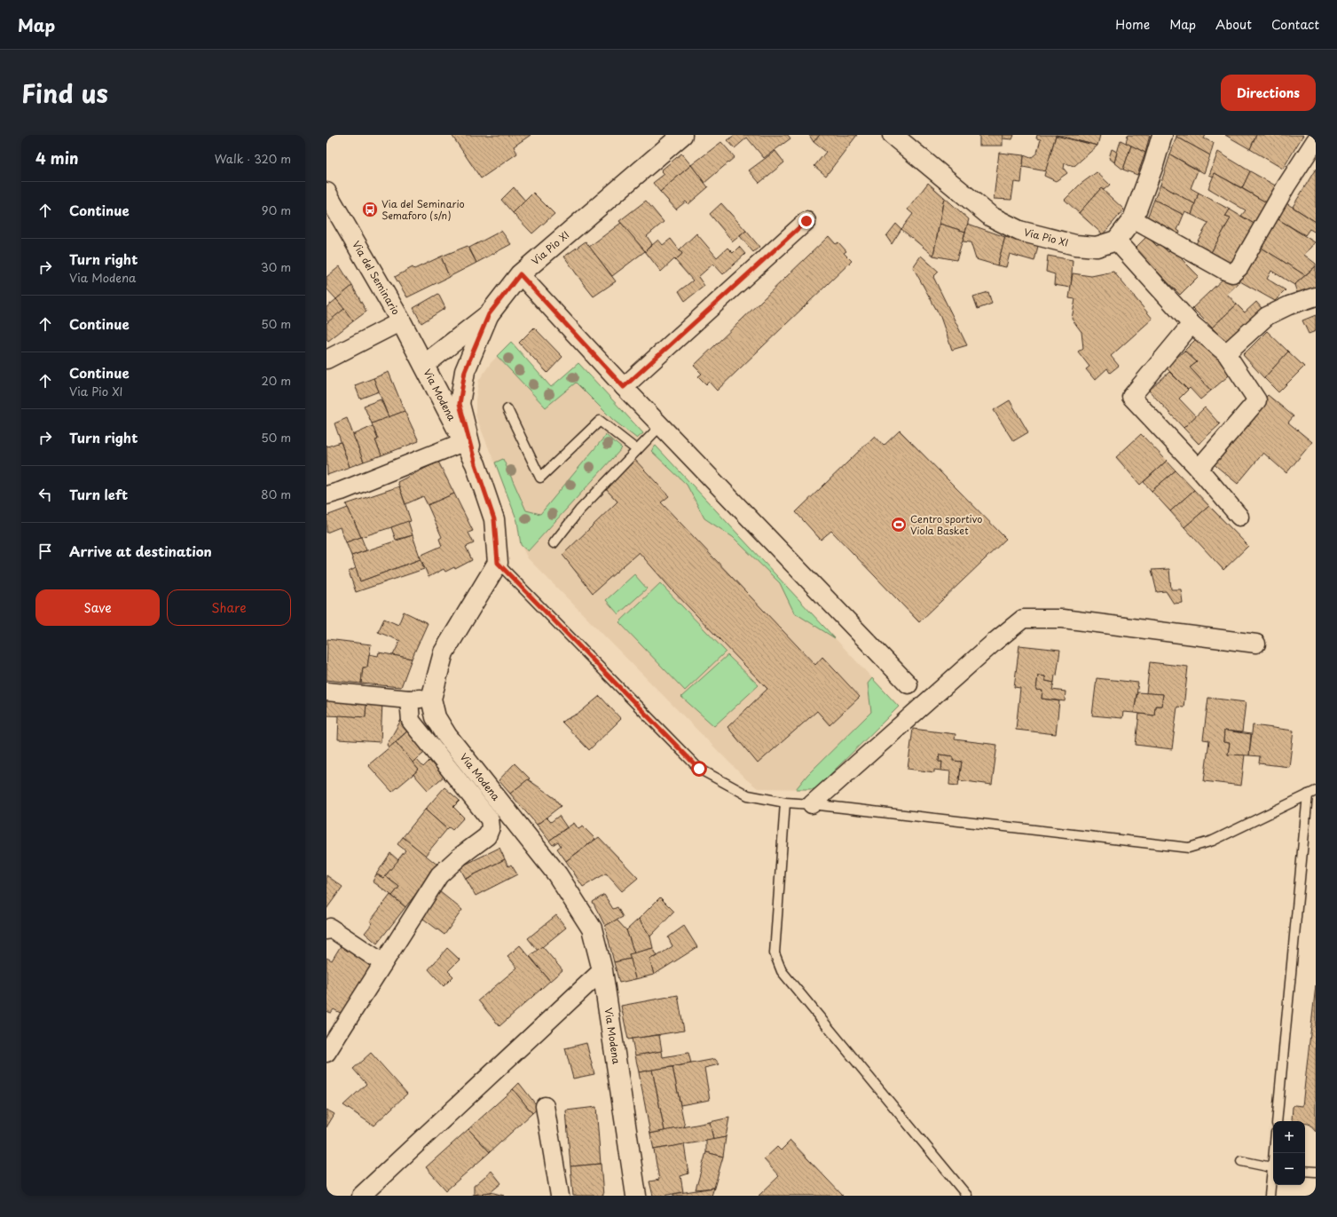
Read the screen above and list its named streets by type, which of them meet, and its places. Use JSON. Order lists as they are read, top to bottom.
{
  "streets": {
    "main road": ["Via Pio XI", "Via del Seminario", "Via Modena"]
  },
  "crossings": [
    ["Via Pio XI", "Via del Seminario"],
    ["Via Pio XI", "Via Modena"],
    ["Via del Seminario", "Via Modena"]
  ],
  "places": {
    "bus stop": ["Via del Seminario Semaforo (s/n)"],
    "sports": ["Centro sportivo Viola Basket"]
  },
  "page": {
    "header": "Map",
    "nav": [
      "Home",
      "Map",
      "About",
      "Contact"
    ],
    "title": "Find us",
    "buttons": [
      "Directions",
      ["Save", "Share"]
    ],
    "heading": ["4 min", "Walk · 320 m"],
    "list": [
      ["Continue", "90 m"],
      ["Turn right", "Via Modena", "30 m"],
      ["Continue", "50 m"],
      ["Continue", "Via Pio XI", "20 m"],
      ["Turn right", "50 m"],
      ["Turn left", "80 m"],
      "Arrive at destination"
    ],
    "map_buttons": ["+", "−"]
  }
}
